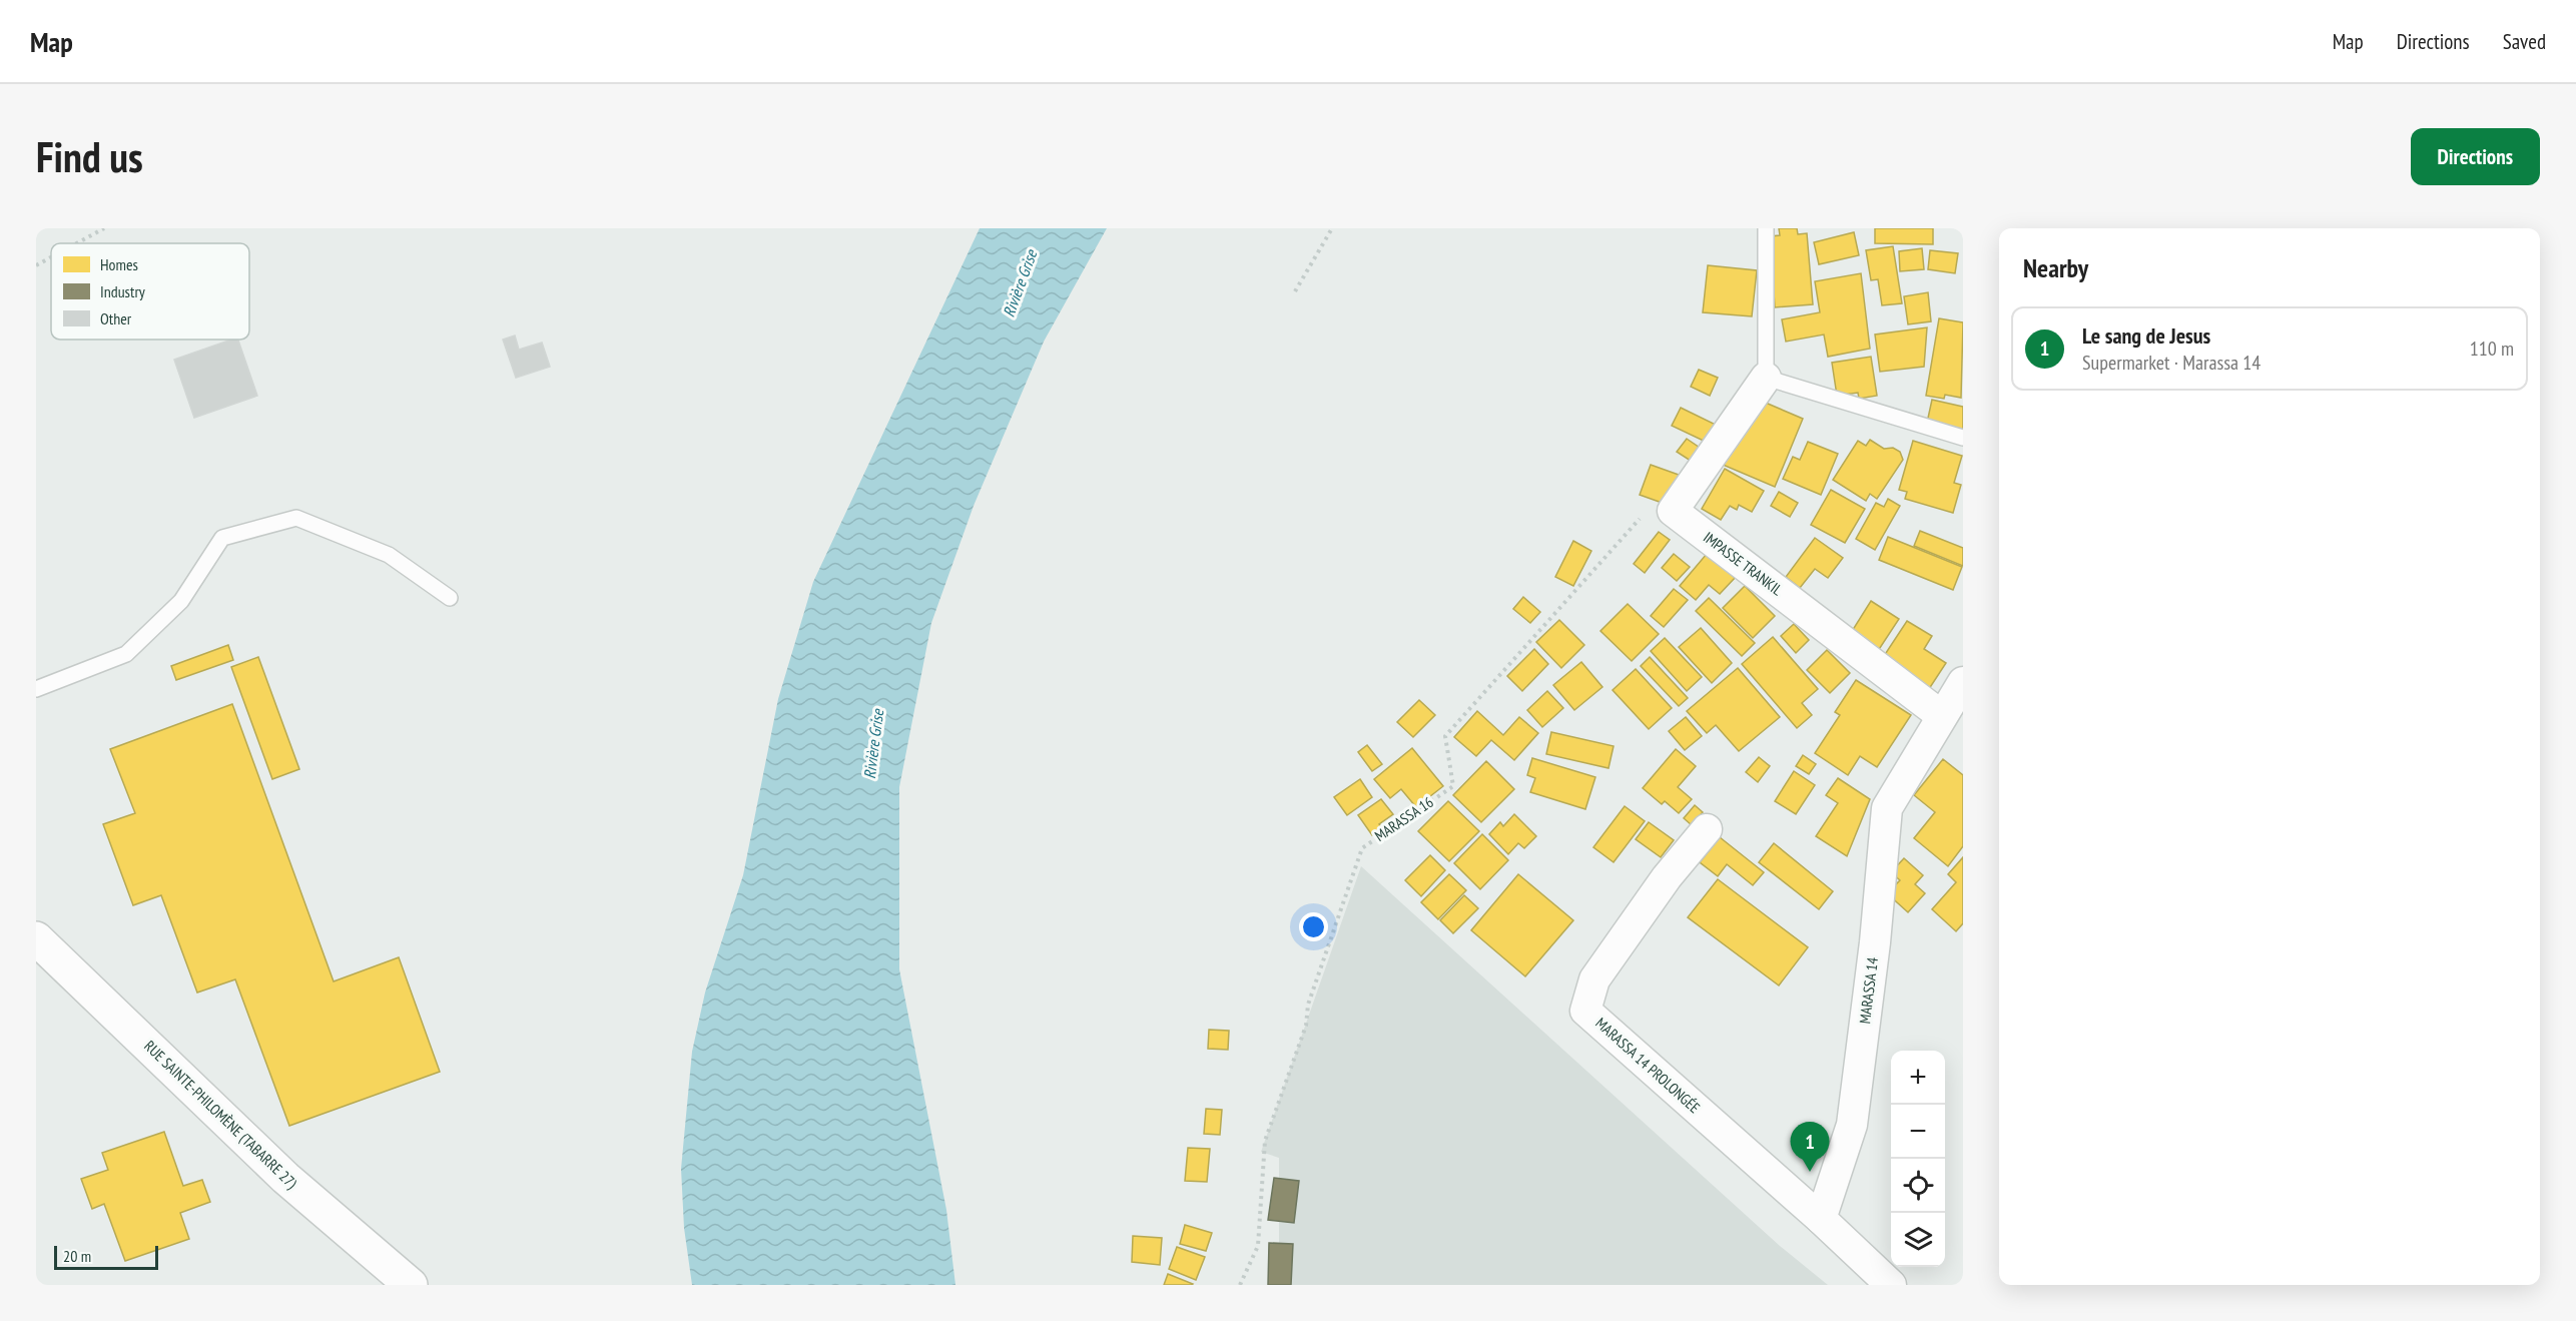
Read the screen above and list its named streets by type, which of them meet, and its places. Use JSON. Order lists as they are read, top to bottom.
{
  "streets": {
    "street": [
      "IMPASSE TRANKIL",
      "MARASSA 14",
      "MARASSA 14 PROLONGÉE",
      "RUE SAINTE-PHILOMÈNE (TABARRE 27)"
    ],
    "path": ["MARASSA 16"]
  },
  "crossings": [
    ["IMPASSE TRANKIL", "MARASSA 16"],
    ["IMPASSE TRANKIL", "MARASSA 14"],
    ["MARASSA 14", "MARASSA 14 PROLONGÉE"]
  ],
  "water": ["Rivière Grise"],
  "legend": ["Homes", "Industry", "Other"],
  "scale_bar": "20 m",
  "page": {
    "header": "Map",
    "nav": ["Map", "Directions", "Saved"],
    "buttons": "Directions",
    "title": "Find us",
    "heading": "Nearby",
    "list": [
      {
        "mark": "1",
        "name": "Le sang de Jesus",
        "note": "Supermarket · Marassa 14",
        "value": "110 m"
      }
    ],
    "map_buttons": ["+", "−"],
    "pins": "1",
    "scale": "20 m"
  }
}
